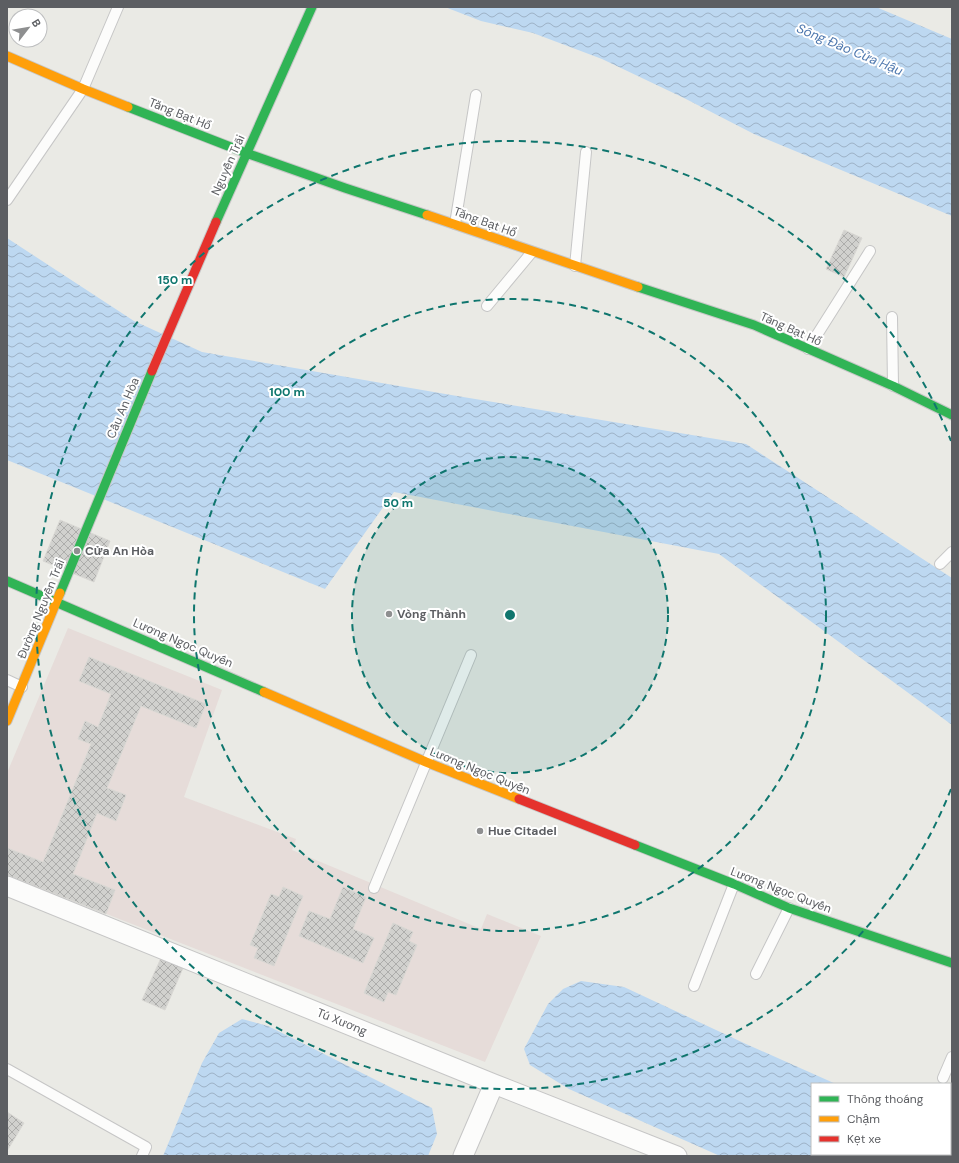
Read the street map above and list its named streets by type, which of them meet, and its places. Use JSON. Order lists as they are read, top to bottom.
{
  "streets": {
    "main road": [
      "Tăng Bạt Hổ",
      "Nguyễn Trãi",
      "Cầu An Hòa",
      "Đường Nguyễn Trãi",
      "Lương Ngọc Quyến"
    ],
    "street": ["Tú Xương"]
  },
  "crossings": [
    ["Tăng Bạt Hổ", "Nguyễn Trãi"],
    ["Nguyễn Trãi", "Cầu An Hòa"],
    ["Cầu An Hòa", "Đường Nguyễn Trãi"],
    ["Đường Nguyễn Trãi", "Lương Ngọc Quyến"]
  ],
  "water": ["Sông Đào Cửa Hậu"],
  "places": ["Cửa An Hòa", "Vòng Thành", "Hue Citadel"],
  "legend": ["Thông thoáng", "Chậm", "Kẹt xe"],
  "north": "top right",
  "rings": ["150 m", "100 m", "50 m"]
}
